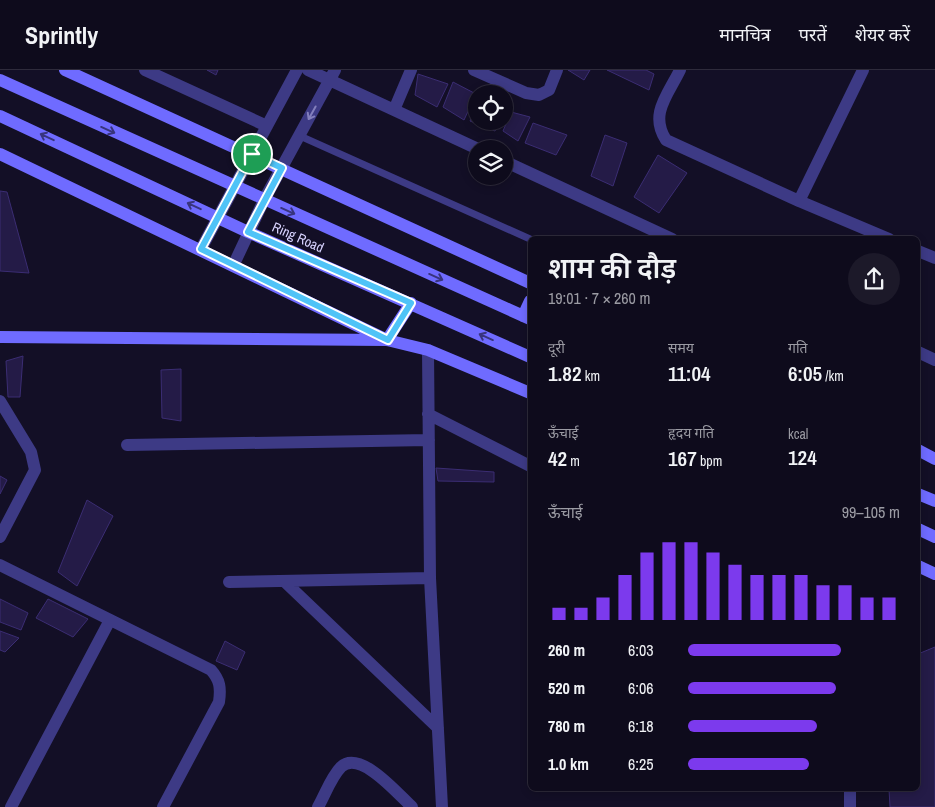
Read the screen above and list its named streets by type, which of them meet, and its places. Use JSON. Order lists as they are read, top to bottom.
{
  "streets": {
    "street": ["Ring Road"]
  },
  "page": {
    "header": "Sprintly",
    "nav": ["मानचित्र", "परतें", "शेयर करें"],
    "heading": ["शाम की दौड़", "19:01 · 7 × 260 m"],
    "stats": [
      ["दूरी", "1.82 km"],
      ["समय", "11:04"],
      ["गति", "6:05 /km"],
      ["ऊँचाई", "42 m"],
      ["हृदय गति", "167 bpm"],
      ["kcal", "124"]
    ],
    "chart": ["ऊँचाई", "99–105 m"],
    "list": [
      {
        "name": "260 m",
        "note": "6:03"
      },
      {
        "name": "520 m",
        "note": "6:06"
      },
      {
        "name": "780 m",
        "note": "6:18"
      },
      {
        "name": "1.0 km",
        "note": "6:25"
      }
    ]
  }
}
